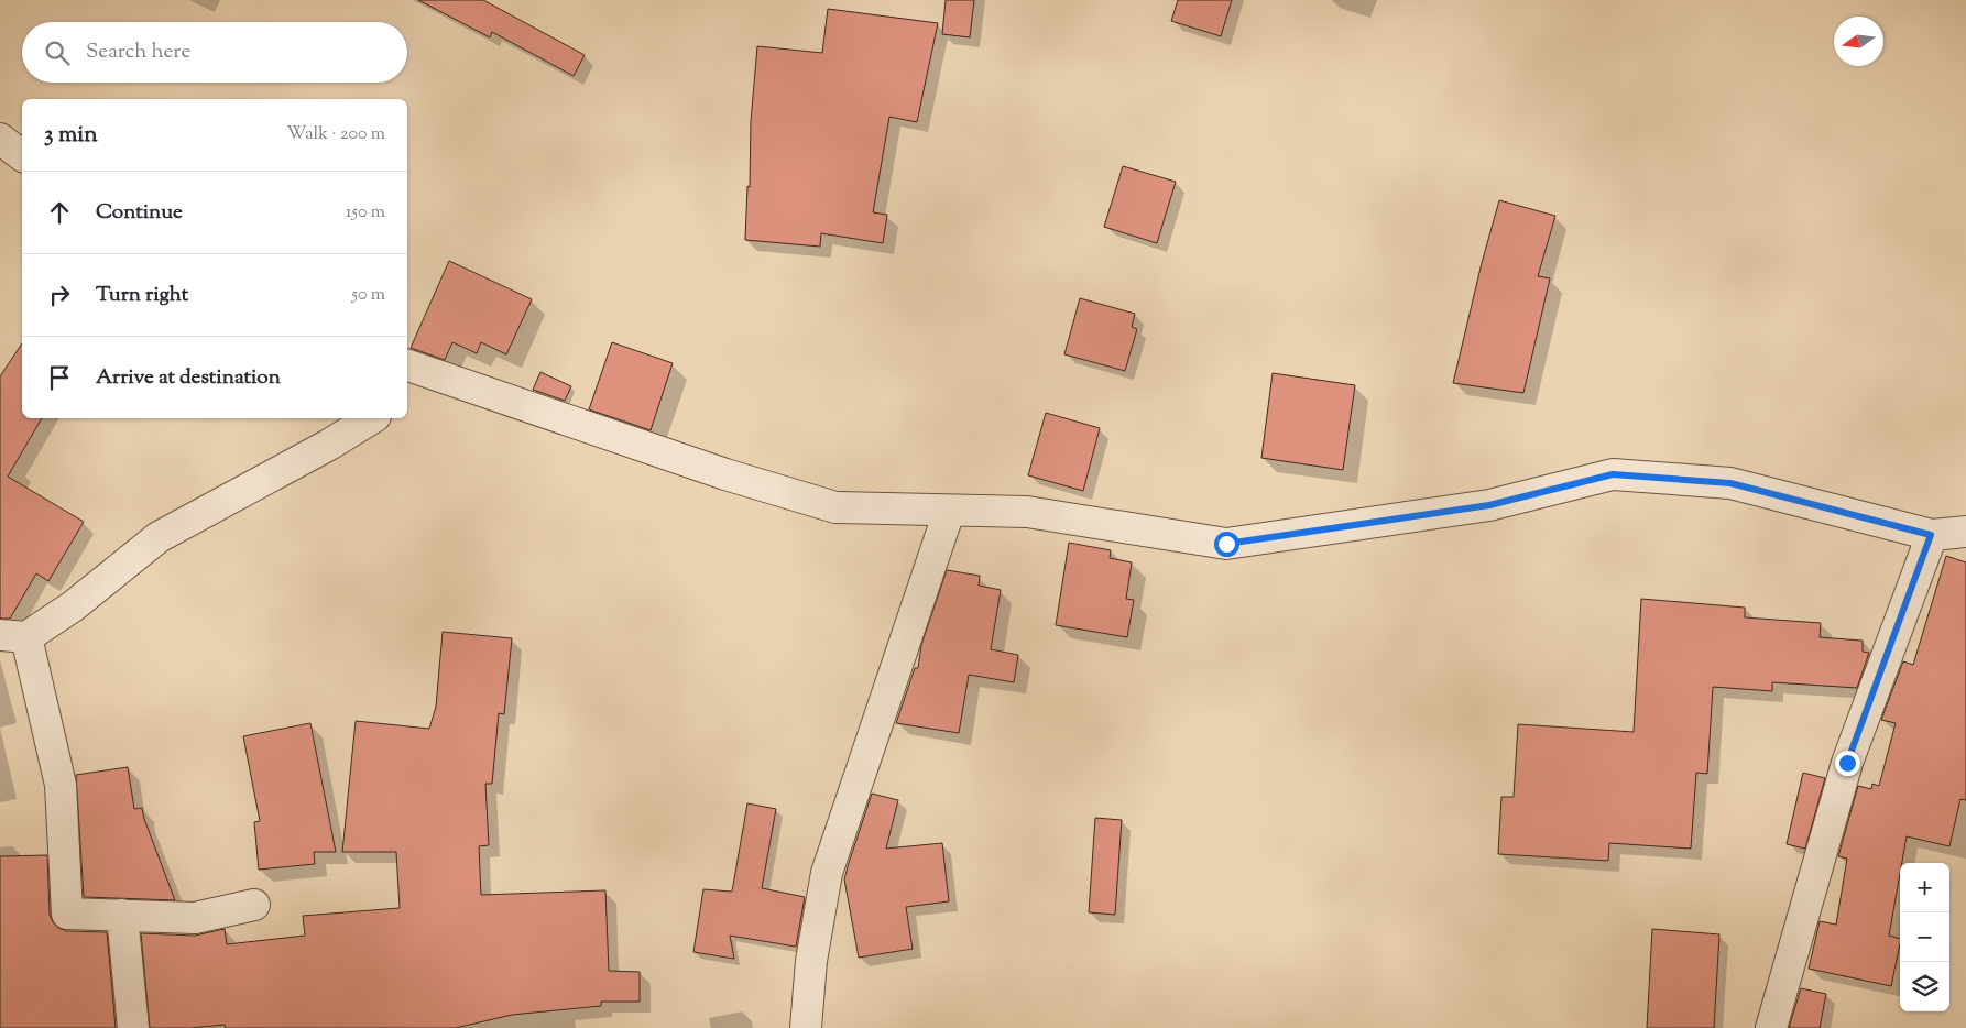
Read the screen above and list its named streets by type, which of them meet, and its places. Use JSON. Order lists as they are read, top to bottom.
{
  "north": "left",
  "page": {
    "search": "Search here",
    "heading": ["3 min", "Walk · 200 m"],
    "list": [
      ["Continue", "150 m"],
      ["Turn right", "50 m"],
      "Arrive at destination"
    ],
    "map_buttons": ["+", "−"]
  }
}
